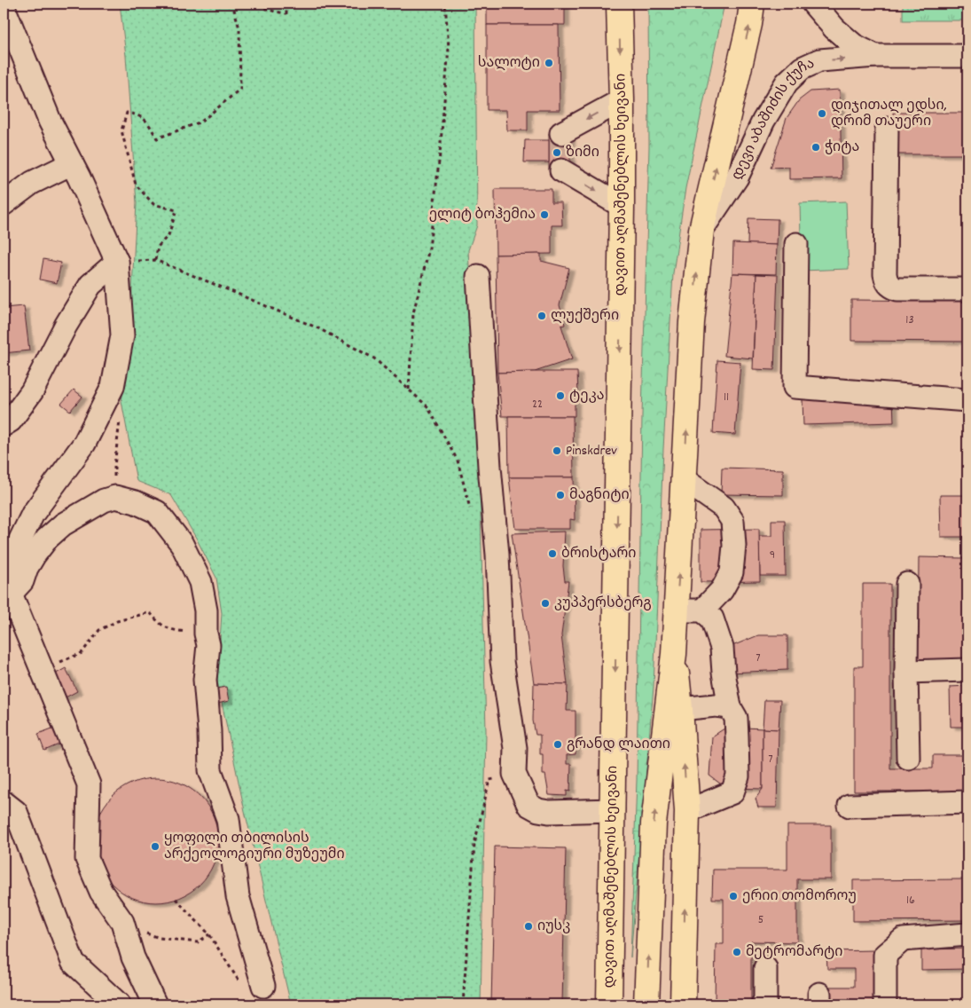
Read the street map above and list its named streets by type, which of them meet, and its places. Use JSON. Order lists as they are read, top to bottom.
{
  "streets": {
    "main road": ["დავით აღმაშენებლის ხეივანი"],
    "street": ["დევი აბაშიძის ქუჩა"]
  },
  "one_way": ["დევი აბაშიძის ქუჩა"],
  "places": [
    "სალოტი",
    "დიჯითალ ედსი, დრიმ თაუერი",
    "ჭიტა",
    "ზიმი",
    "ელიტ ბოჰემია",
    "ლუქშერი",
    "ტეკა",
    "Pinskdrev",
    "მაგნიტი",
    "ბრისტარი",
    "კუპპერსბერგ",
    "გრანდ ლაითი",
    "ყოფილი თბილისის არქეოლოგიური მუზეუმი",
    "ერიი თომოროუ",
    "იუსკ",
    "მეტრომარტი"
  ],
  "house_numbers": [
    "13",
    "11",
    "22",
    "9",
    "7",
    "7",
    "16",
    "5"
  ]
}
